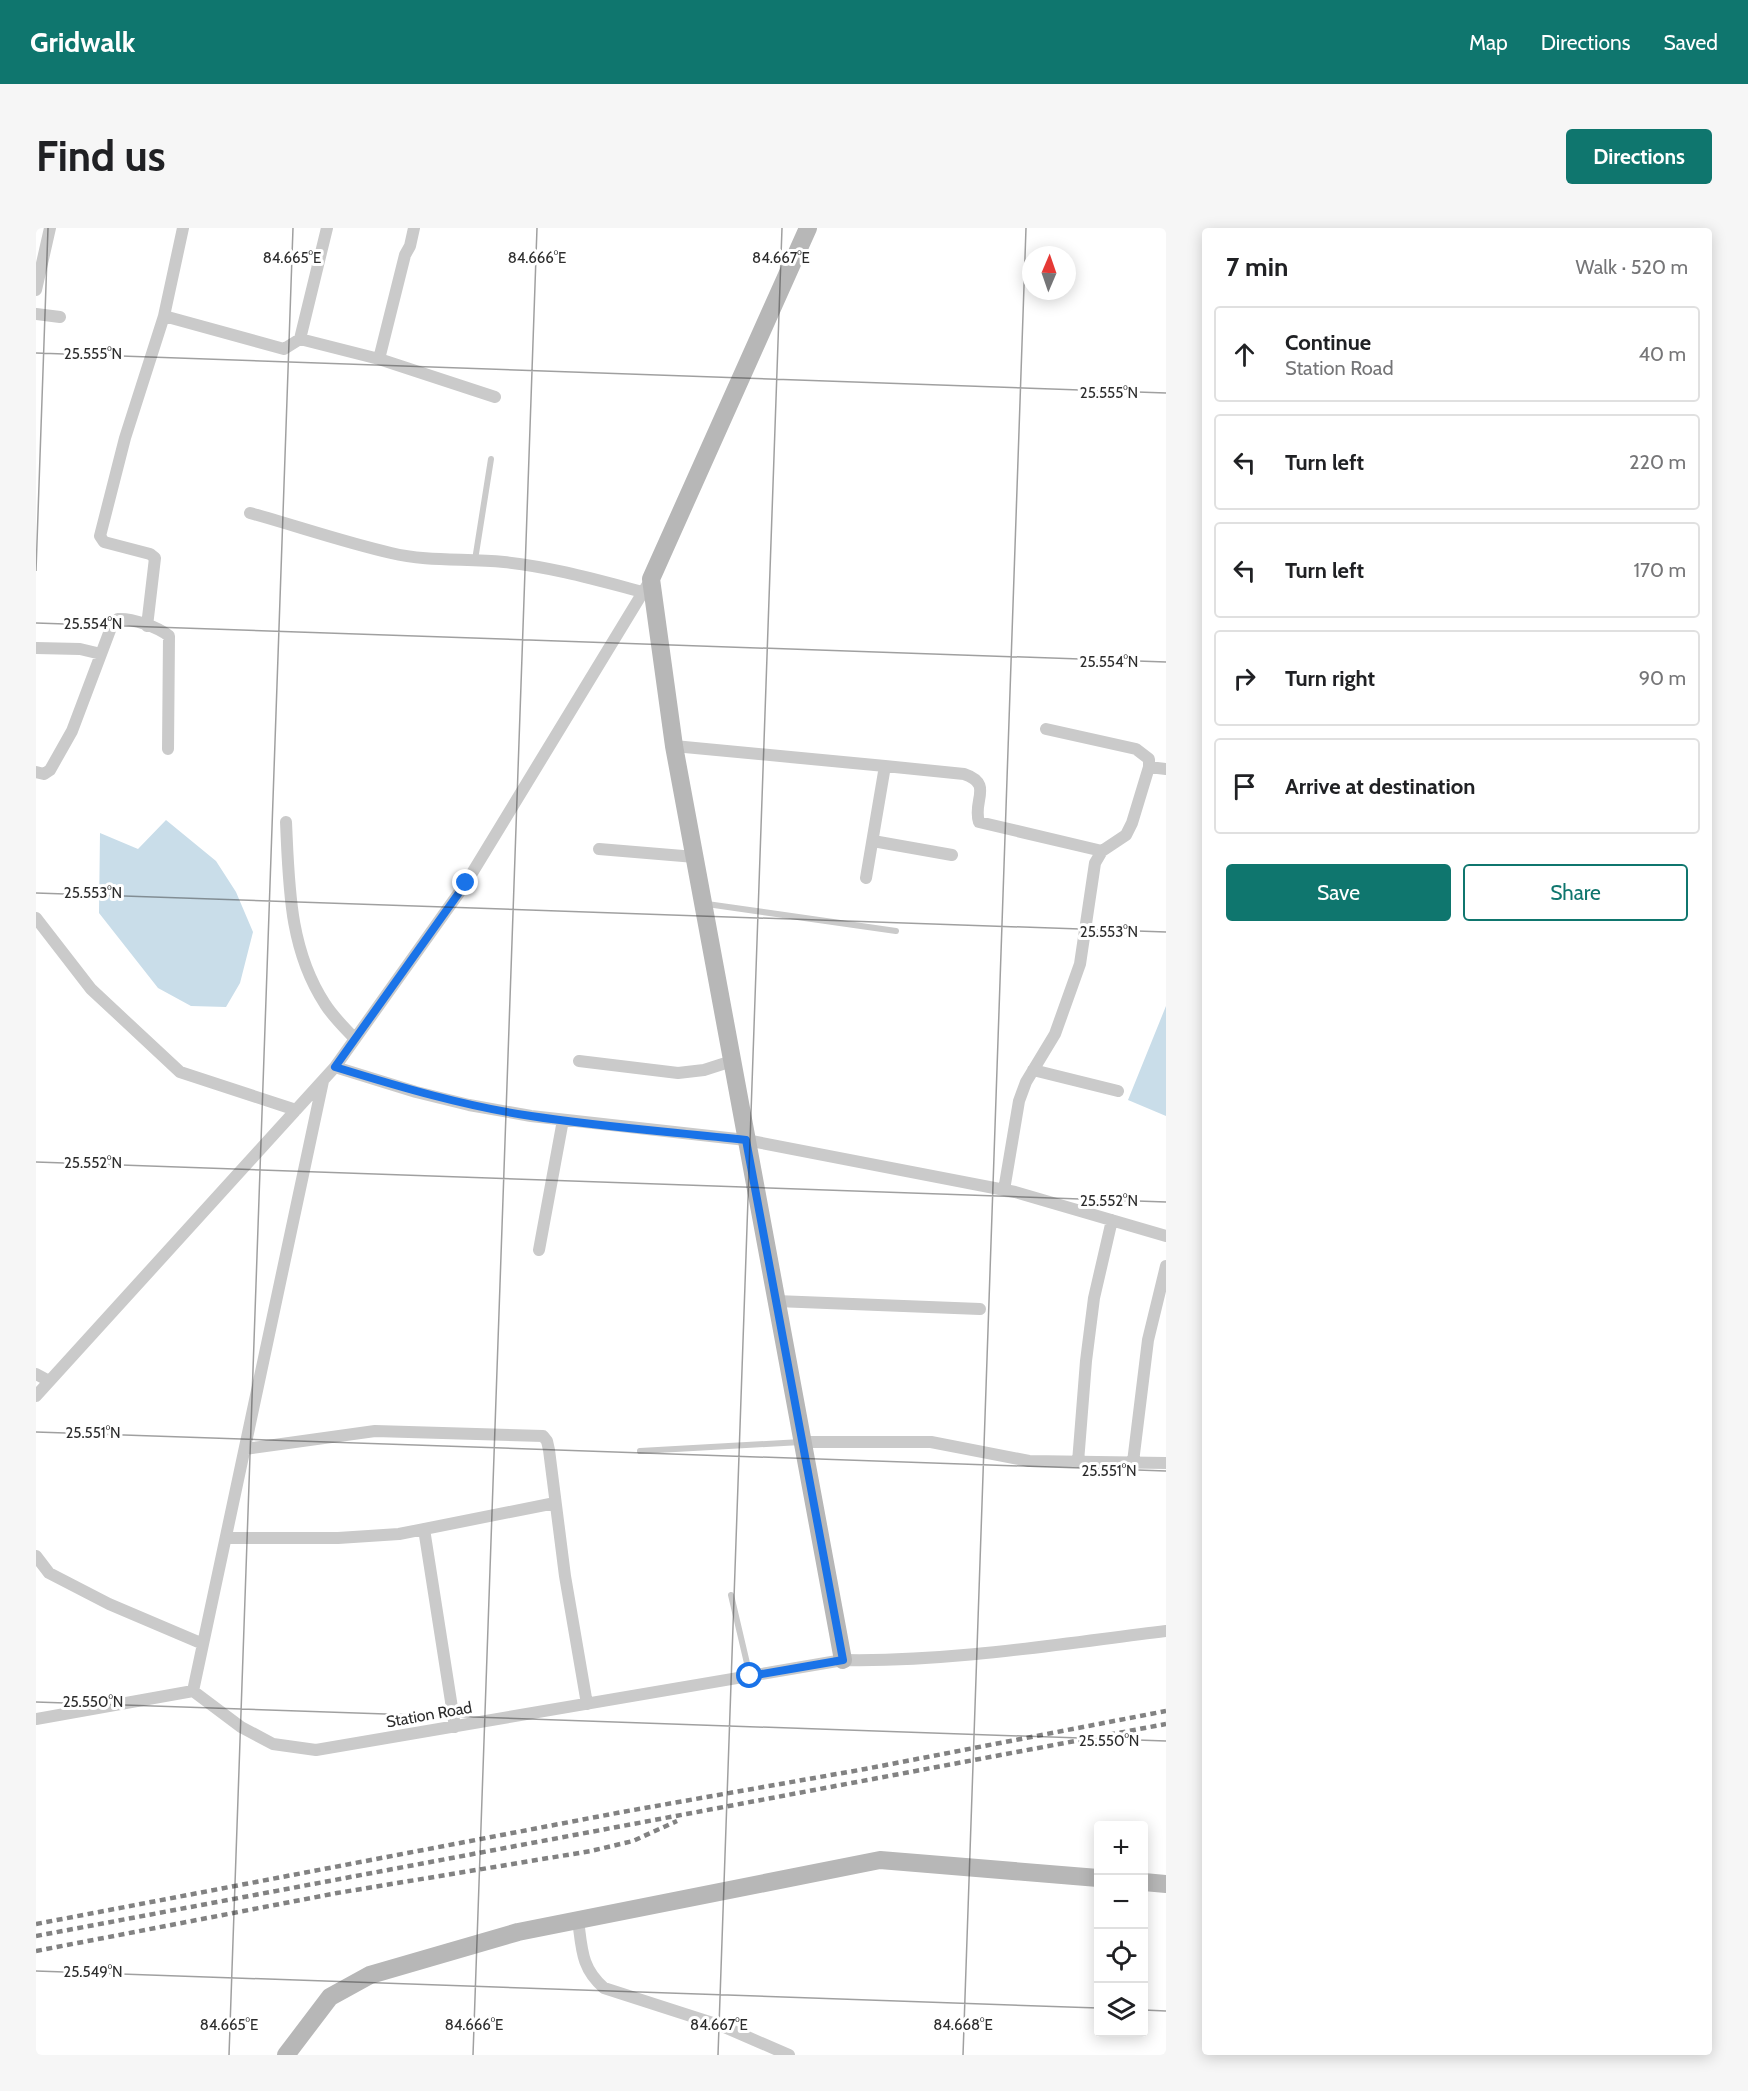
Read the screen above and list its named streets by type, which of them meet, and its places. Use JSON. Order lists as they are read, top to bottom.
{
  "streets": {
    "street": ["Station Road"]
  },
  "north": "top",
  "page": {
    "header": "Gridwalk",
    "nav": ["Map", "Directions", "Saved"],
    "buttons": [
      "Directions",
      ["Save", "Share"]
    ],
    "title": "Find us",
    "heading": ["7 min", "Walk · 520 m"],
    "list": [
      ["Continue", "Station Road", "40 m"],
      ["Turn left", "220 m"],
      ["Turn left", "170 m"],
      ["Turn right", "90 m"],
      "Arrive at destination"
    ],
    "map_buttons": ["+", "−"]
  },
  "coordinates": [
    "84.665°E",
    "84.666°E",
    "84.667°E",
    "25.555°N",
    "25.554°N",
    "25.553°N",
    "25.552°N",
    "25.551°N",
    "25.550°N",
    "25.549°N",
    "84.668°E"
  ]
}
